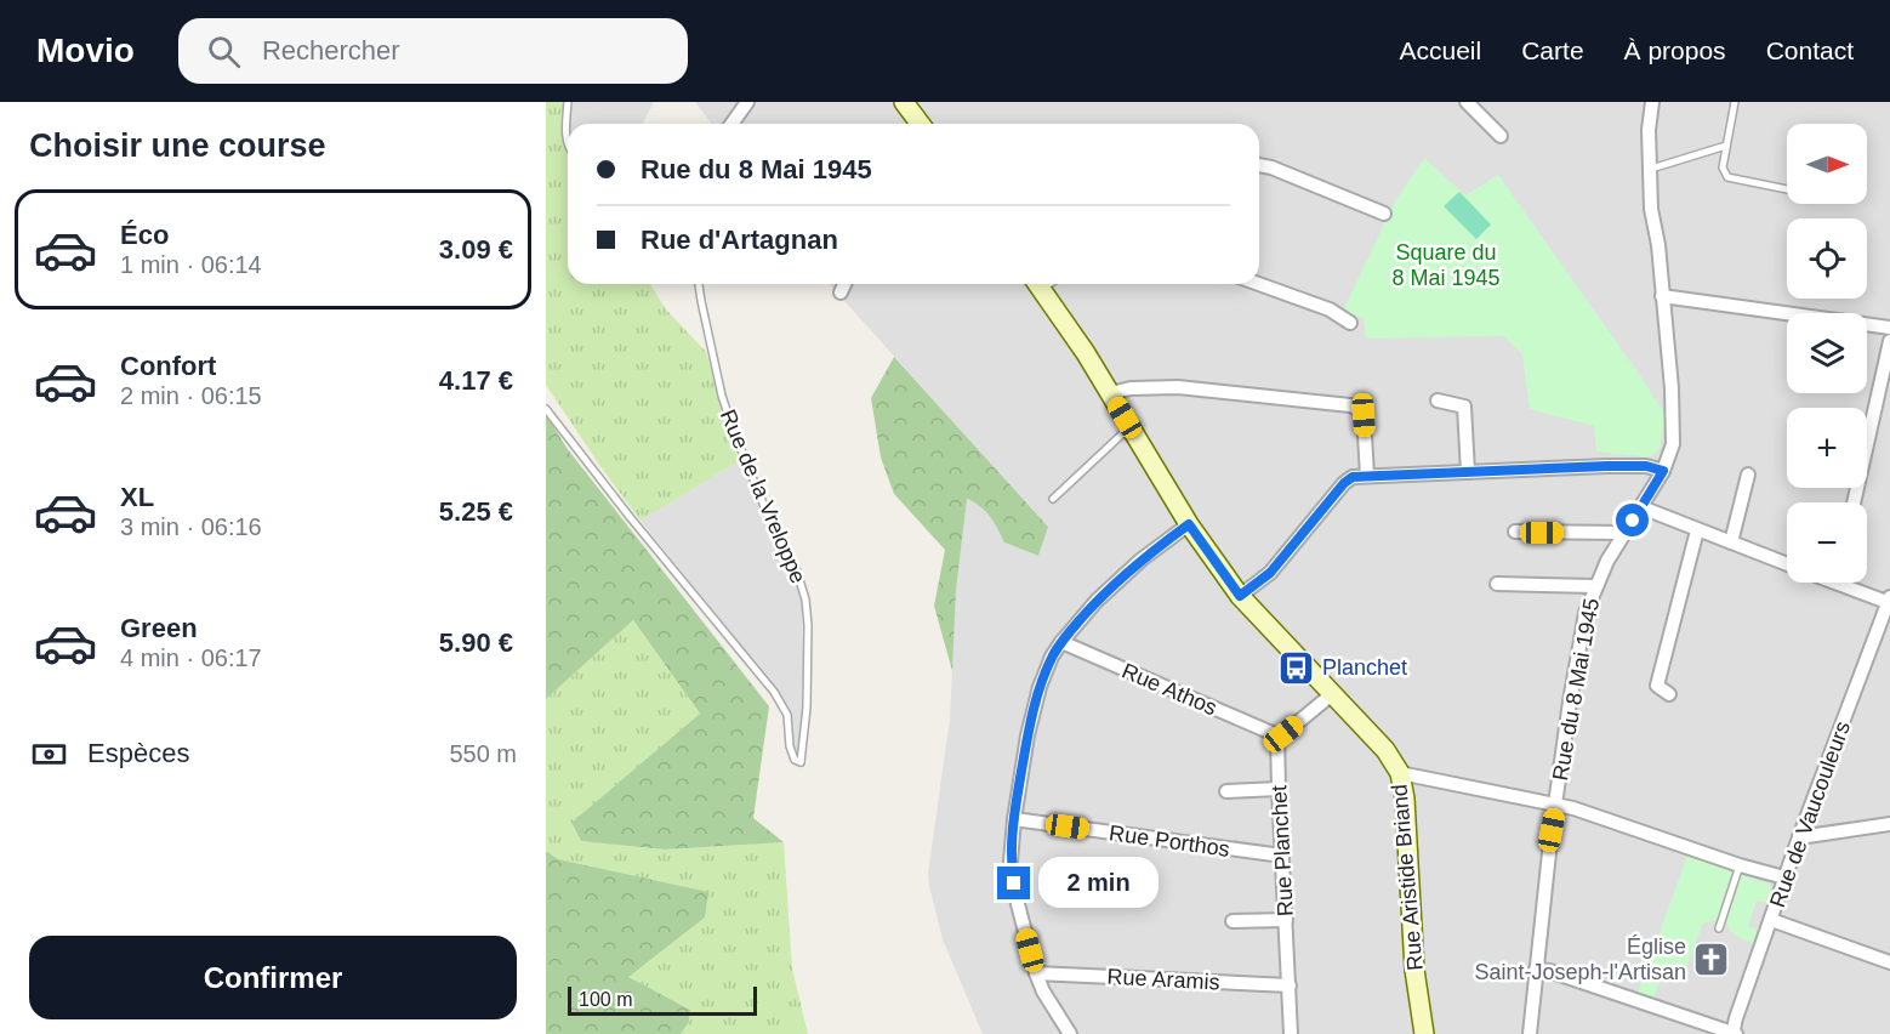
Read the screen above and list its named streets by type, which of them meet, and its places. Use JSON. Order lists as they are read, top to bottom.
{
  "streets": {
    "street": [
      "Rue Athos",
      "Rue du 8 Mai 1945",
      "Rue de Vaucouleurs",
      "Rue Porthos",
      "Rue Planchet",
      "Rue Aristide Briand",
      "Rue Aramis"
    ],
    "lane": ["Rue de la Vreloppe"]
  },
  "crossings": [
    ["Rue Athos", "Rue Planchet"],
    ["Rue Porthos", "Rue Planchet"],
    ["Rue Planchet", "Rue Aramis"]
  ],
  "parks": ["Square du 8 Mai 1945"],
  "places": {
    "bus stop": ["Planchet"],
    "church": ["Église Saint-Joseph-l'Artisan"]
  },
  "scale_bar": "100 m",
  "north": "right",
  "page": {
    "header": "Movio",
    "search": "Rechercher",
    "nav": [
      "Accueil",
      "Carte",
      "À propos",
      "Contact"
    ],
    "heading": "Choisir une course",
    "map_buttons": ["+", "−"],
    "banner": ["Rue du 8 Mai 1945", "Rue d'Artagnan"],
    "list": [
      {
        "name": "Éco",
        "note": "1 min · 06:14",
        "value": "3.09 €"
      },
      {
        "name": "Confort",
        "note": "2 min · 06:15",
        "value": "4.17 €"
      },
      {
        "name": "XL",
        "note": "3 min · 06:16",
        "value": "5.25 €"
      },
      {
        "name": "Green",
        "note": "4 min · 06:17",
        "value": "5.90 €"
      }
    ],
    "pay": ["Espèces", "550 m"],
    "bubble": "2 min",
    "buttons": "Confirmer",
    "scale": "100 m"
  }
}
